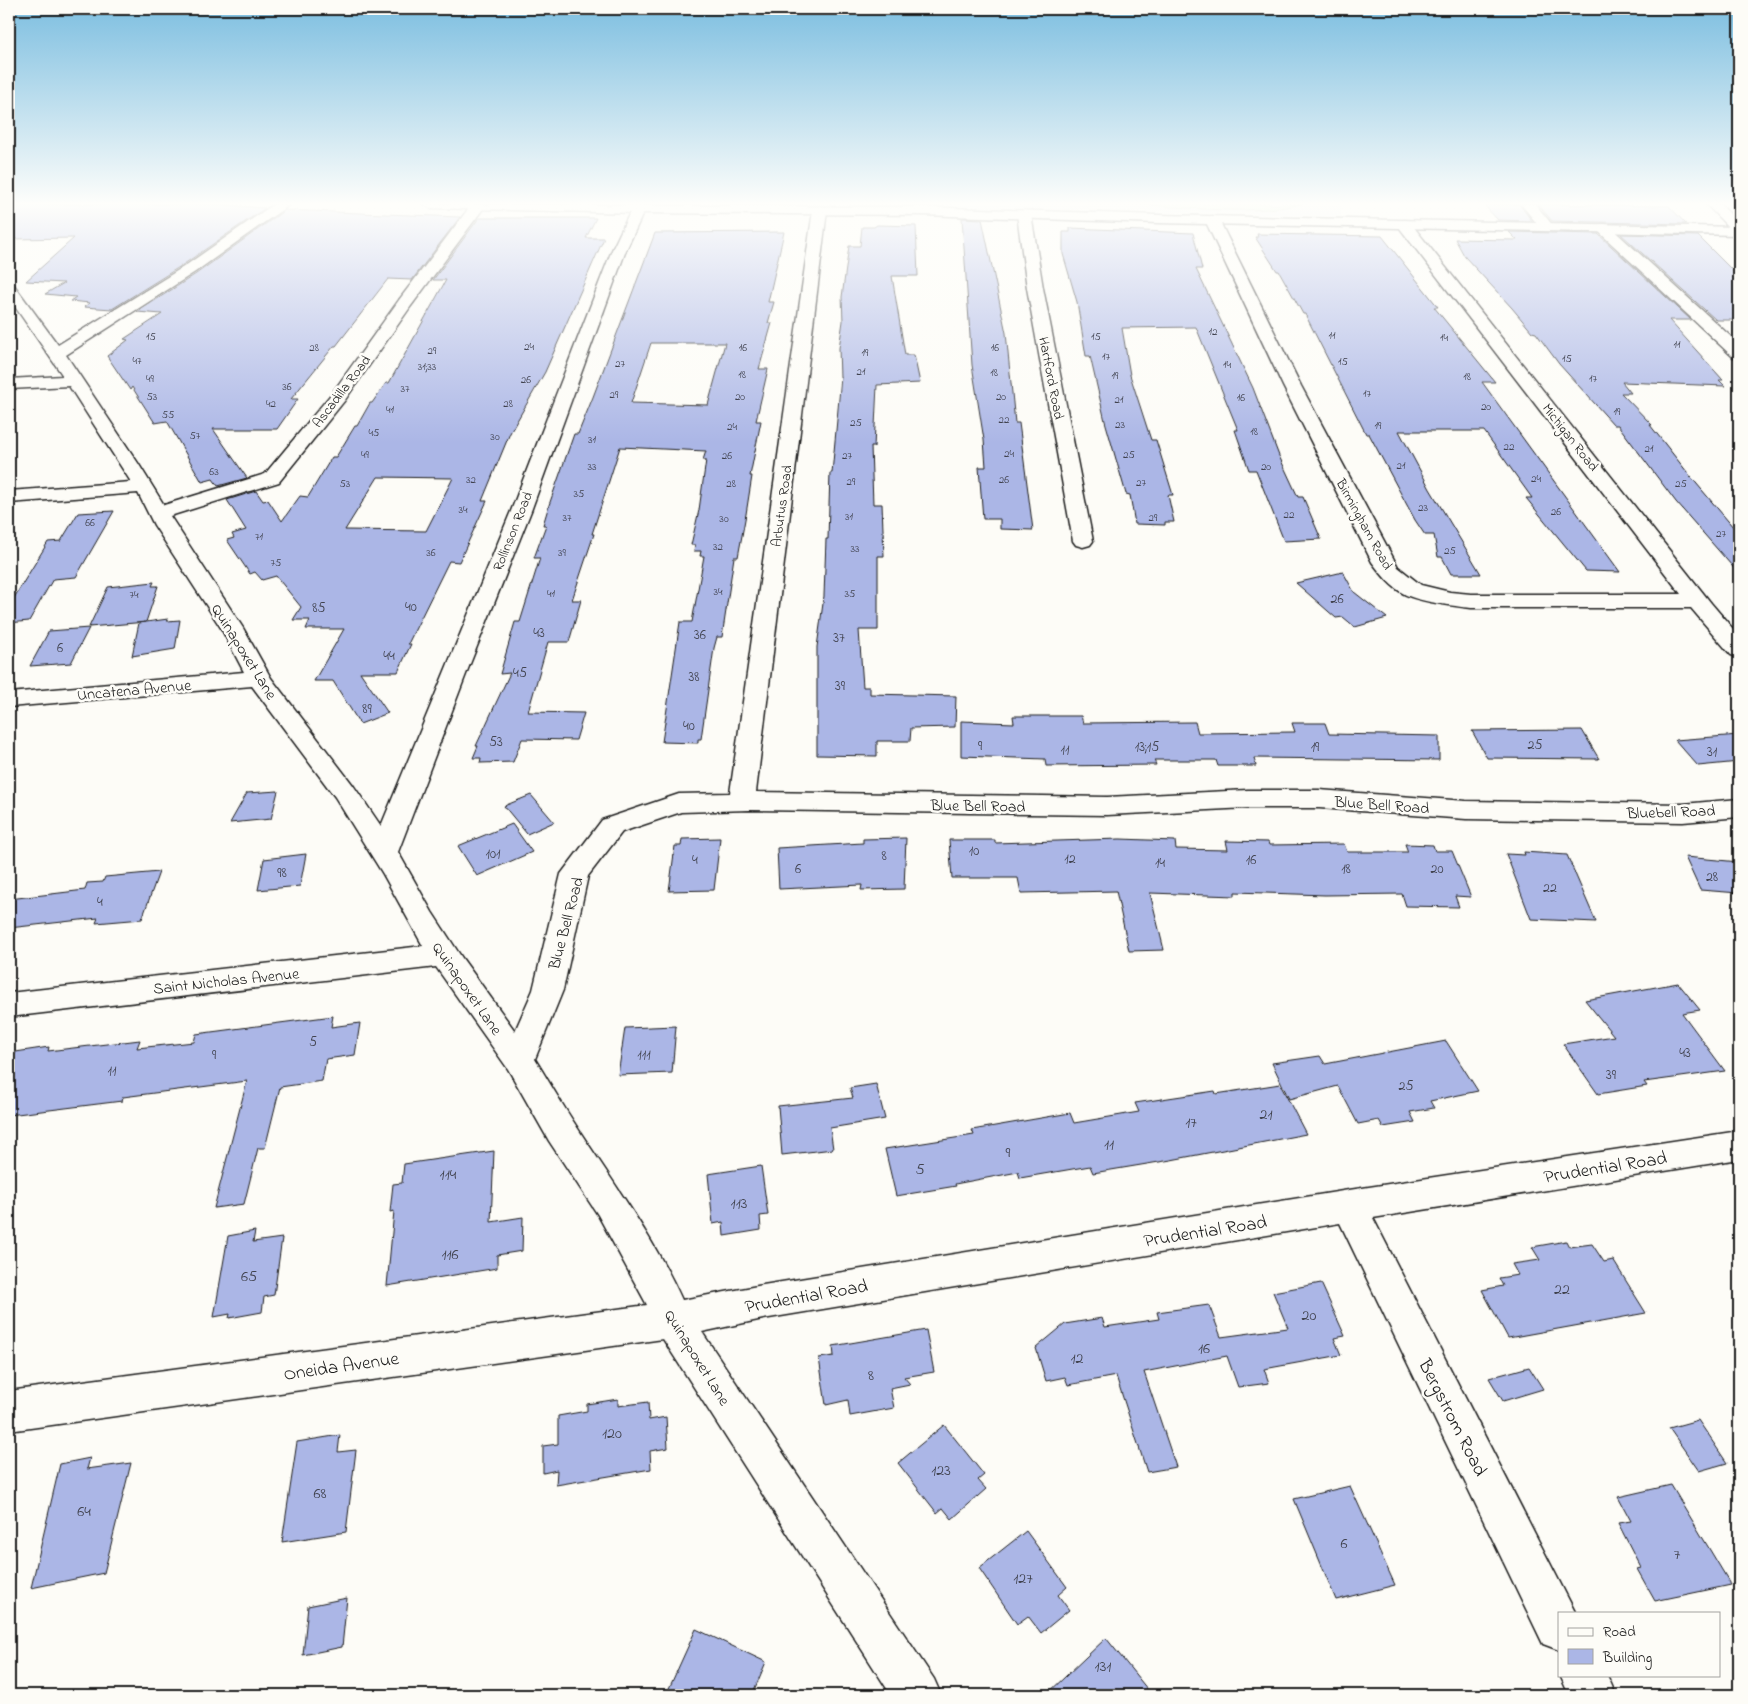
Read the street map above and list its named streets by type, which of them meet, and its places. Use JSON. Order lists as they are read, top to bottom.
{
  "streets": {
    "street": [
      "Hartford Road",
      "Ascadilla Road",
      "Michigan Road",
      "Arbutus Road",
      "Birmingham Road",
      "Rollinson Road",
      "Quinapoxet Lane",
      "Uncatena Avenue",
      "Blue Bell Road",
      "Bluebell Road",
      "Saint Nicholas Avenue",
      "Prudential Road",
      "Oneida Avenue",
      "Bergstrom Road"
    ]
  },
  "crossings": [
    ["Ascadilla Road", "Quinapoxet Lane"],
    ["Michigan Road", "Birmingham Road"],
    ["Arbutus Road", "Blue Bell Road"],
    ["Rollinson Road", "Quinapoxet Lane"],
    ["Quinapoxet Lane", "Uncatena Avenue"],
    ["Quinapoxet Lane", "Blue Bell Road"],
    ["Quinapoxet Lane", "Saint Nicholas Avenue"],
    ["Quinapoxet Lane", "Prudential Road"],
    ["Quinapoxet Lane", "Oneida Avenue"],
    ["Blue Bell Road", "Bluebell Road"],
    ["Prudential Road", "Oneida Avenue"],
    ["Prudential Road", "Bergstrom Road"]
  ],
  "house_numbers": [
    "12",
    "11",
    "15",
    "15",
    "14",
    "11",
    "24",
    "28",
    "16",
    "16",
    "29",
    "19",
    "17",
    "15",
    "47",
    "15",
    "27",
    "14",
    "31;33",
    "21",
    "18",
    "18",
    "19",
    "18",
    "49",
    "17",
    "26",
    "36",
    "37",
    "17",
    "29",
    "53",
    "20",
    "20",
    "16",
    "21",
    "42",
    "28",
    "20",
    "41",
    "19",
    "55",
    "22",
    "25",
    "23",
    "19",
    "24",
    "18",
    "45",
    "57",
    "30",
    "31",
    "22",
    "21",
    "24",
    "49",
    "25",
    "26",
    "27",
    "21",
    "33",
    "20",
    "63",
    "24",
    "32",
    "26",
    "29",
    "27",
    "53",
    "28",
    "25",
    "35",
    "23",
    "34",
    "26",
    "22",
    "31",
    "37",
    "29",
    "30",
    "66",
    "27",
    "71",
    "32",
    "33",
    "25",
    "36",
    "39",
    "75",
    "34",
    "41",
    "35",
    "74",
    "26",
    "40",
    "85",
    "43",
    "36",
    "37",
    "6",
    "44",
    "45",
    "38",
    "39",
    "89",
    "40",
    "53",
    "25",
    "9",
    "13;15",
    "19",
    "11",
    "31",
    "10",
    "101",
    "8",
    "12",
    "4",
    "16",
    "14",
    "6",
    "18",
    "20",
    "98",
    "28",
    "22",
    "4",
    "5",
    "43",
    "9",
    "111",
    "11",
    "39",
    "25",
    "21",
    "17",
    "11",
    "9",
    "5",
    "114",
    "113",
    "116",
    "65",
    "22",
    "20",
    "16",
    "12",
    "8",
    "120",
    "123",
    "68",
    "64",
    "6",
    "7",
    "127",
    "131"
  ],
  "legend": ["Road", "Building"]
}
